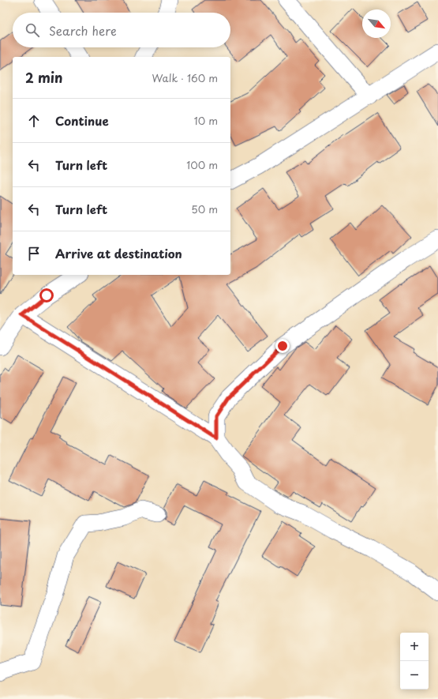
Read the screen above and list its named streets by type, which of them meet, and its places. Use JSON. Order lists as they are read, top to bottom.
{
  "north": "bottom right",
  "page": {
    "search": "Search here",
    "heading": ["2 min", "Walk · 160 m"],
    "list": [
      ["Continue", "10 m"],
      ["Turn left", "100 m"],
      ["Turn left", "50 m"],
      "Arrive at destination"
    ],
    "map_buttons": ["+", "−"]
  }
}
